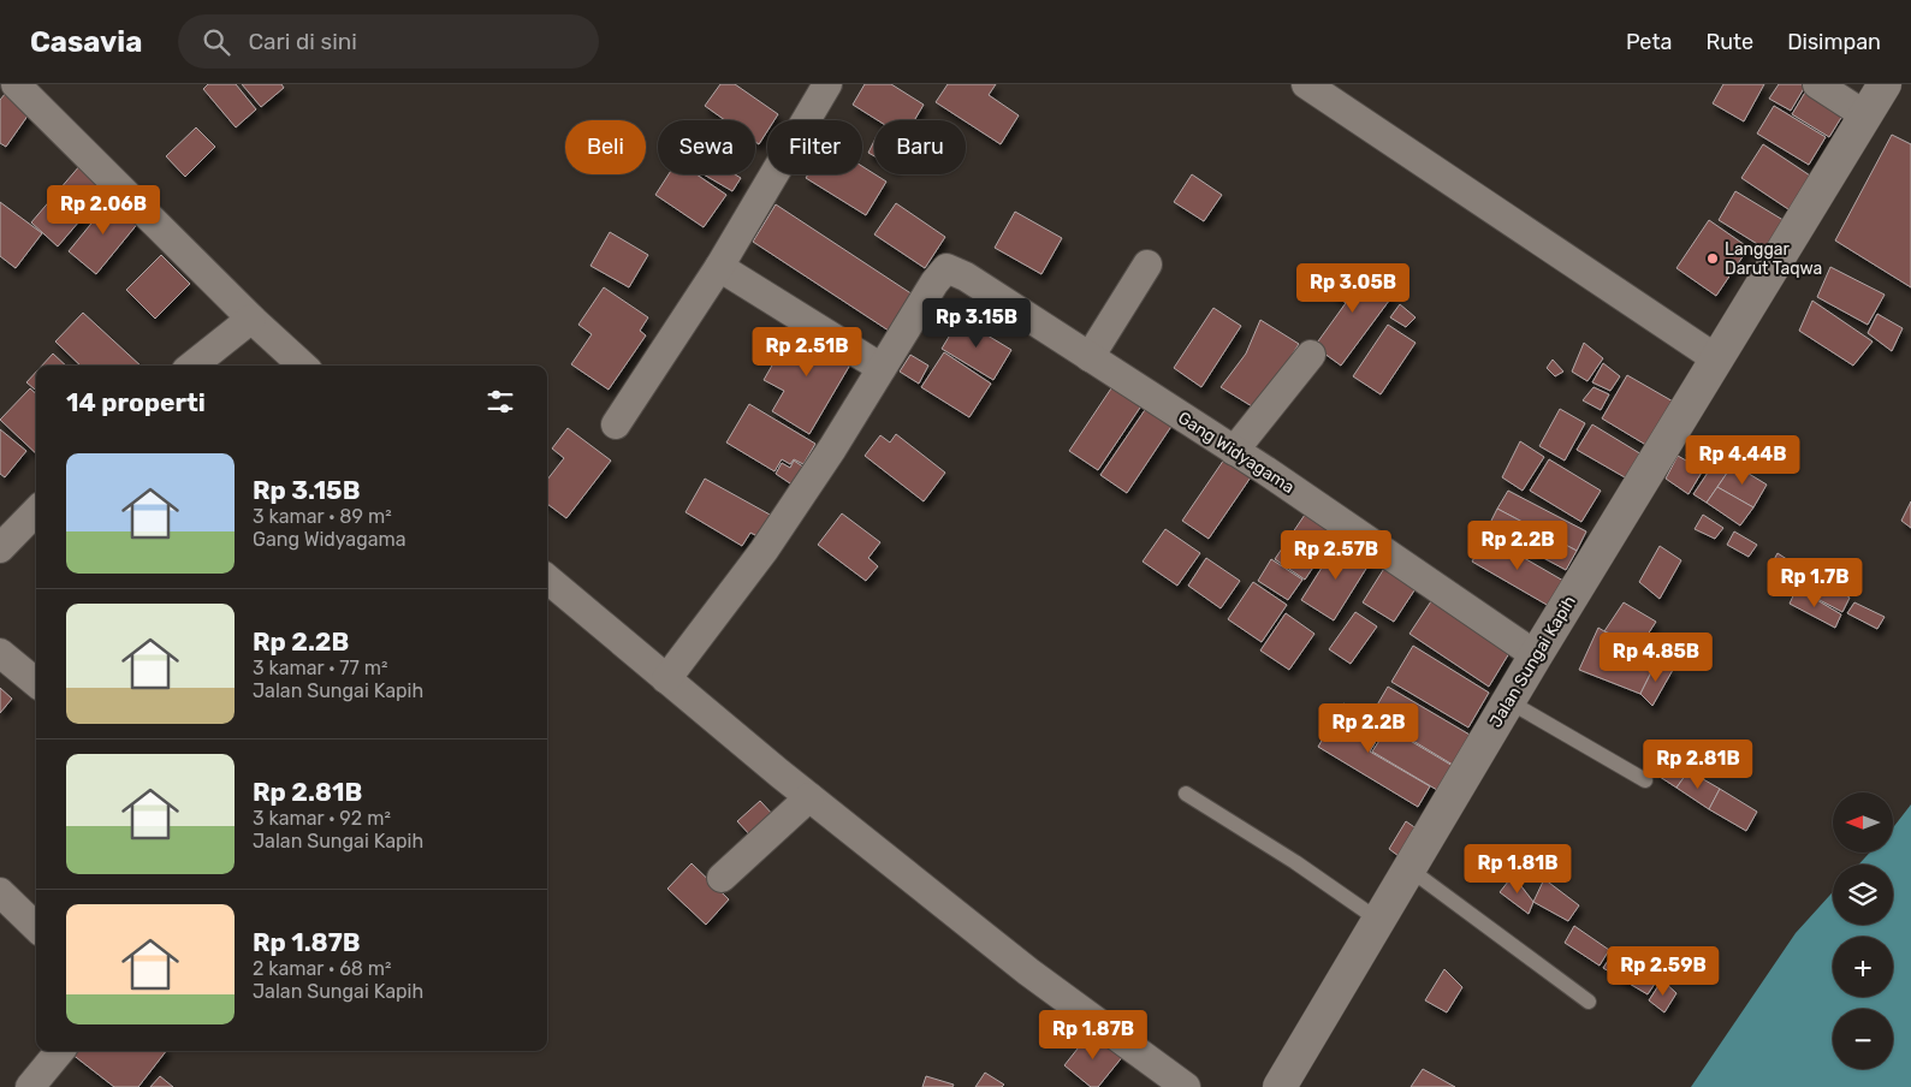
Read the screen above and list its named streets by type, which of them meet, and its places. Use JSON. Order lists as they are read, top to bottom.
{
  "streets": {
    "street": ["Gang Widyagama", "Jalan Sungai Kapih"]
  },
  "crossings": [
    ["Gang Widyagama", "Jalan Sungai Kapih"]
  ],
  "places": ["Langgar Darut Taqwa"],
  "north": "left",
  "page": {
    "header": "Casavia",
    "search": "Cari di sini",
    "nav": ["Peta", "Rute", "Disimpan"],
    "chip": [
      "Beli",
      "Sewa",
      "Filter",
      "Baru"
    ],
    "price": [
      "Rp 2.06B",
      "Rp 3.05B",
      "Rp 3.15B",
      "Rp 2.51B",
      "Rp 4.44B",
      "Rp 2.2B",
      "Rp 2.57B",
      "Rp 1.7B",
      "Rp 4.85B",
      "Rp 2.2B",
      "Rp 2.81B",
      "Rp 1.81B",
      "Rp 2.59B",
      "Rp 1.87B"
    ],
    "heading": "14 properti",
    "list": [
      {
        "name": "Rp 3.15B",
        "note": "3 kamar · 89 m² · Gang Widyagama"
      },
      {
        "name": "Rp 2.2B",
        "note": "3 kamar · 77 m² · Jalan Sungai Kapih"
      },
      {
        "name": "Rp 2.81B",
        "note": "3 kamar · 92 m² · Jalan Sungai Kapih"
      },
      {
        "name": "Rp 1.87B",
        "note": "2 kamar · 68 m² · Jalan Sungai Kapih"
      }
    ],
    "map_buttons": ["+", "−"]
  }
}
